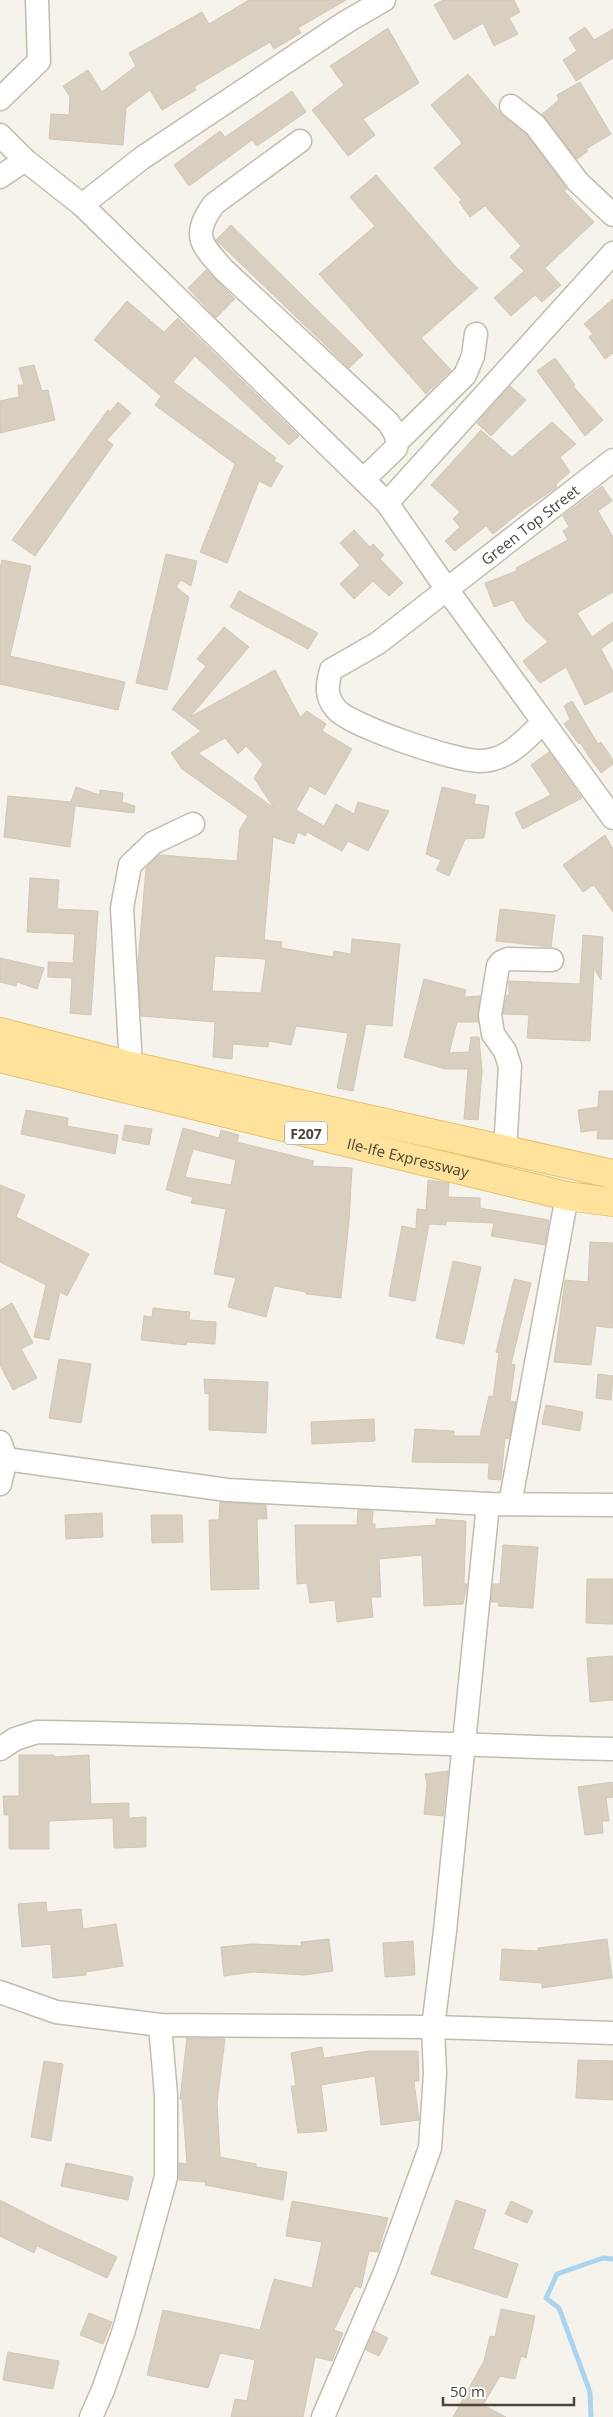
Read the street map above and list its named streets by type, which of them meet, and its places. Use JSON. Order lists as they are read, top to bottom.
{
  "streets": {
    "main road": ["F207", "Ile-Ife Expressway"],
    "street": ["Green Top Street"]
  },
  "scale_bar": "50 m"
}
